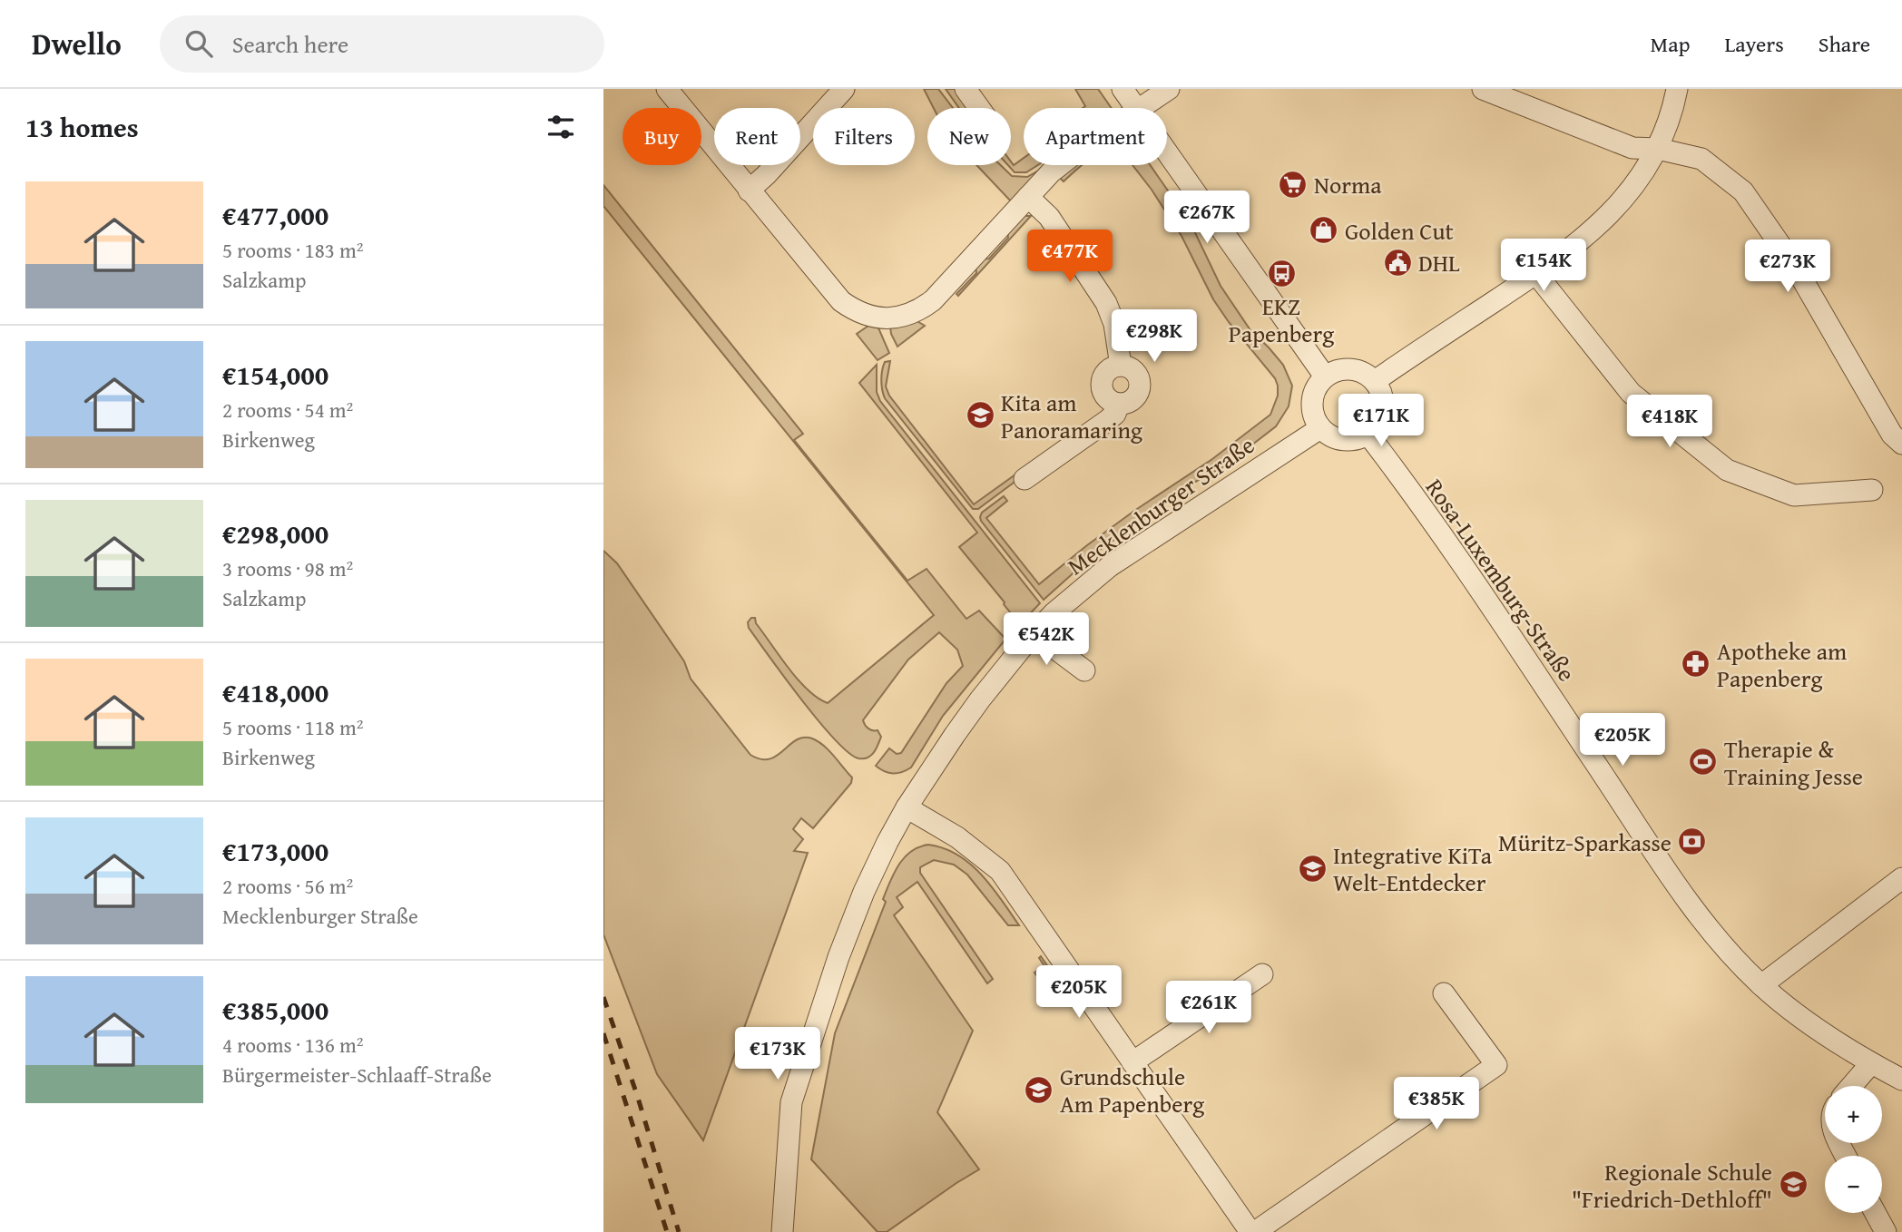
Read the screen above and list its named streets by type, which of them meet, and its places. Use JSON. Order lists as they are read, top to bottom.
{
  "streets": {
    "street": ["Mecklenburger Straße", "Rosa-Luxemburg-Straße"]
  },
  "crossings": [
    ["Mecklenburger Straße", "Rosa-Luxemburg-Straße"]
  ],
  "places": {
    "supermarket": ["Norma"],
    "shop": ["Golden Cut"],
    "public building": ["DHL"],
    "bus stop": ["EKZ Papenberg"],
    "school or university": [
      "Kita am Panoramaring",
      "Integrative KiTa Welt-Entdecker",
      "Grundschule Am Papenberg",
      "Regionale Schule \"Friedrich-Dethloff\""
    ],
    "pharmacy": ["Apotheke am Papenberg"],
    "sports": ["Therapie & Training Jesse"],
    "bank": ["Müritz-Sparkasse"]
  },
  "page": {
    "header": "Dwello",
    "search": "Search here",
    "nav": ["Map", "Layers", "Share"],
    "heading": "13 homes",
    "chip": [
      "Buy",
      "Rent",
      "Filters",
      "New",
      "Apartment"
    ],
    "list": [
      {
        "name": "€477,000",
        "note": "5 rooms · 183 m² · Salzkamp"
      },
      {
        "name": "€154,000",
        "note": "2 rooms · 54 m² · Birkenweg"
      },
      {
        "name": "€298,000",
        "note": "3 rooms · 98 m² · Salzkamp"
      },
      {
        "name": "€418,000",
        "note": "5 rooms · 118 m² · Birkenweg"
      },
      {
        "name": "€173,000",
        "note": "2 rooms · 56 m² · Mecklenburger Straße"
      },
      {
        "name": "€385,000",
        "note": "4 rooms · 136 m² · Bürgermeister-Schlaaff-Straße"
      }
    ],
    "price": [
      "€267K",
      "€477K",
      "€154K",
      "€273K",
      "€298K",
      "€171K",
      "€418K",
      "€542K",
      "€205K",
      "€205K",
      "€261K",
      "€173K",
      "€385K"
    ],
    "map_buttons": ["+", "−"]
  }
}
